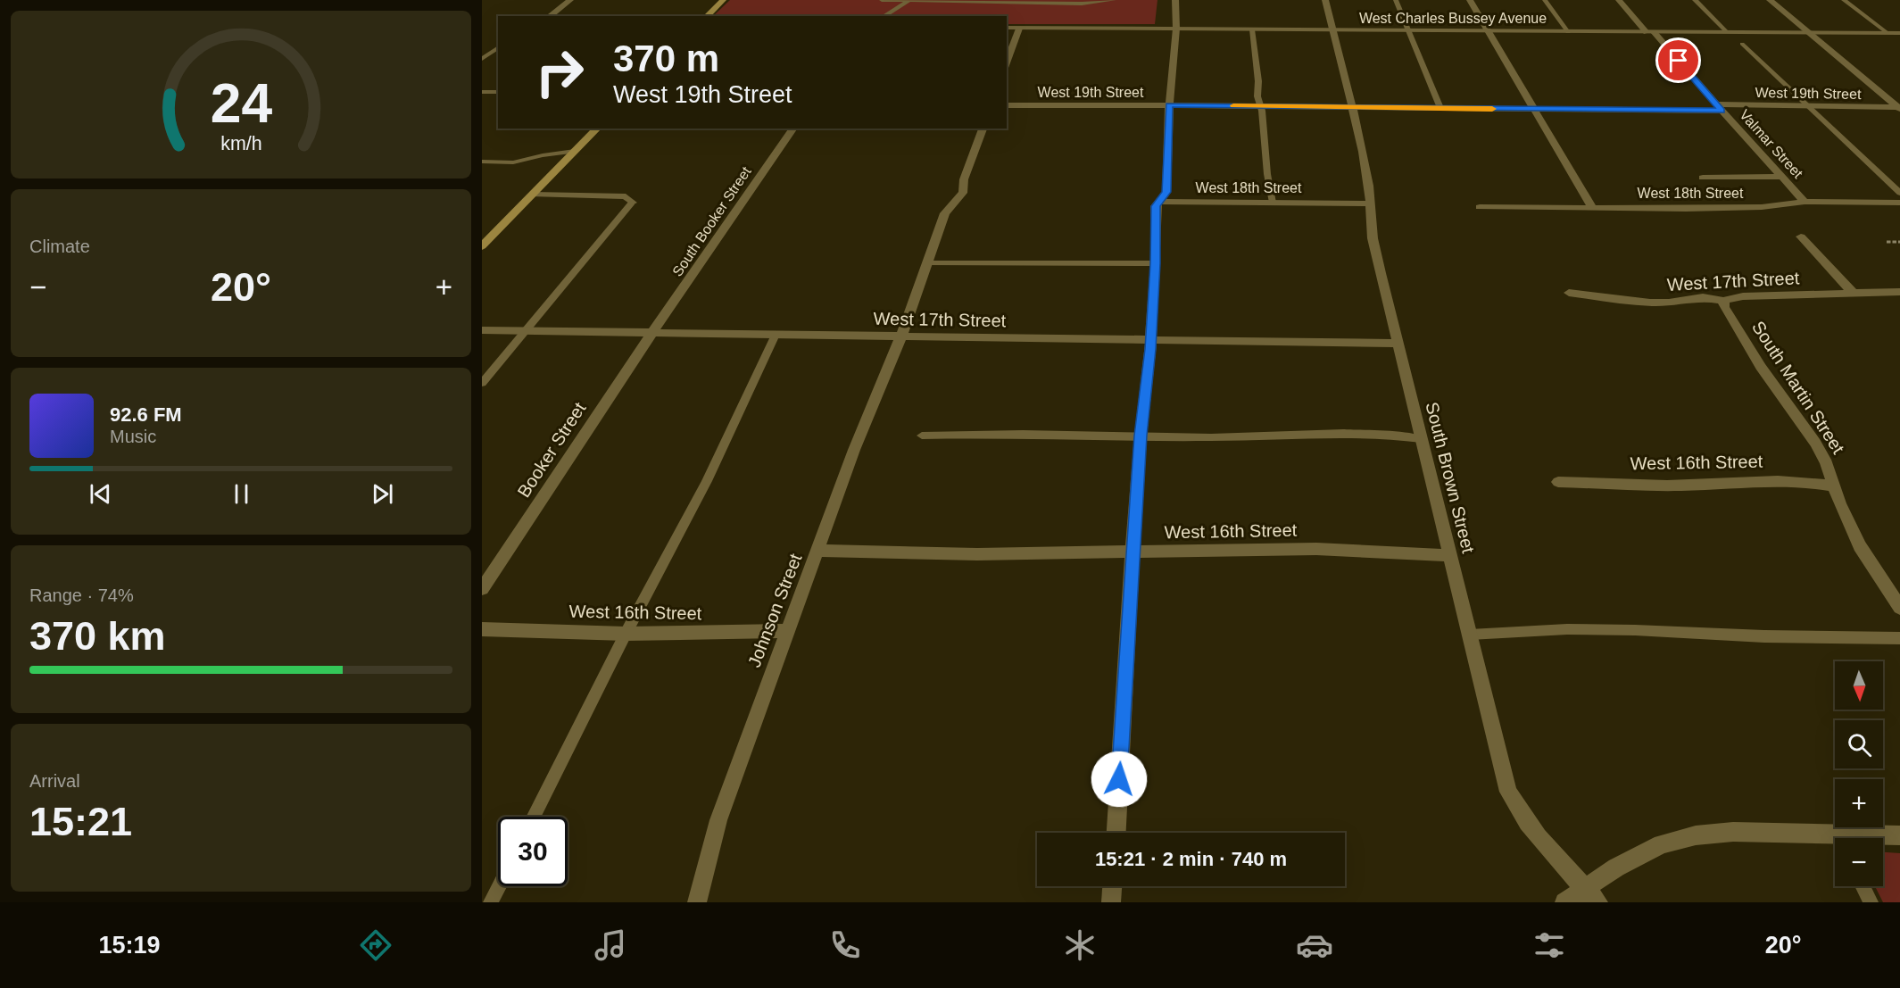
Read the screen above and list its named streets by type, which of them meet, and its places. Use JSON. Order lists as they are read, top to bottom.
{
  "streets": {
    "street": [
      "West Charles Bussey Avenue",
      "West 19th Street",
      "Valmar Street",
      "West 18th Street",
      "South Booker Street",
      "West 17th Street",
      "South Martin Street",
      "Booker Street",
      "West 16th Street",
      "South Brown Street",
      "Johnson Street"
    ]
  },
  "crossings": [
    ["West Charles Bussey Avenue", "Valmar Street"],
    ["West Charles Bussey Avenue", "South Brown Street"],
    ["West 19th Street", "Valmar Street"],
    ["West 19th Street", "South Brown Street"],
    ["Valmar Street", "West 18th Street"],
    ["West 18th Street", "South Brown Street"],
    ["South Booker Street", "West 17th Street"],
    ["South Booker Street", "Booker Street"],
    ["West 17th Street", "South Martin Street"],
    ["West 17th Street", "Booker Street"],
    ["West 17th Street", "South Brown Street"],
    ["West 17th Street", "Johnson Street"],
    ["South Martin Street", "West 16th Street"],
    ["West 16th Street", "South Brown Street"],
    ["West 16th Street", "Johnson Street"]
  ],
  "north": "bottom",
  "page": {
    "turn": ["370 m", "West 19th Street"],
    "tile": [
      "Climate",
      ["Range · 74%", "370 km"],
      ["Arrival", "15:21"]
    ],
    "heat": ["−", "20°", "+"],
    "song": ["92.6 FM", "Music"],
    "map_buttons": ["+", "−"],
    "limit": "30",
    "trip": "15:21 · 2 min · 740 m",
    "tabs": ["15:19", "20°"],
    "gauge": ["24", "km/h"]
  }
}
